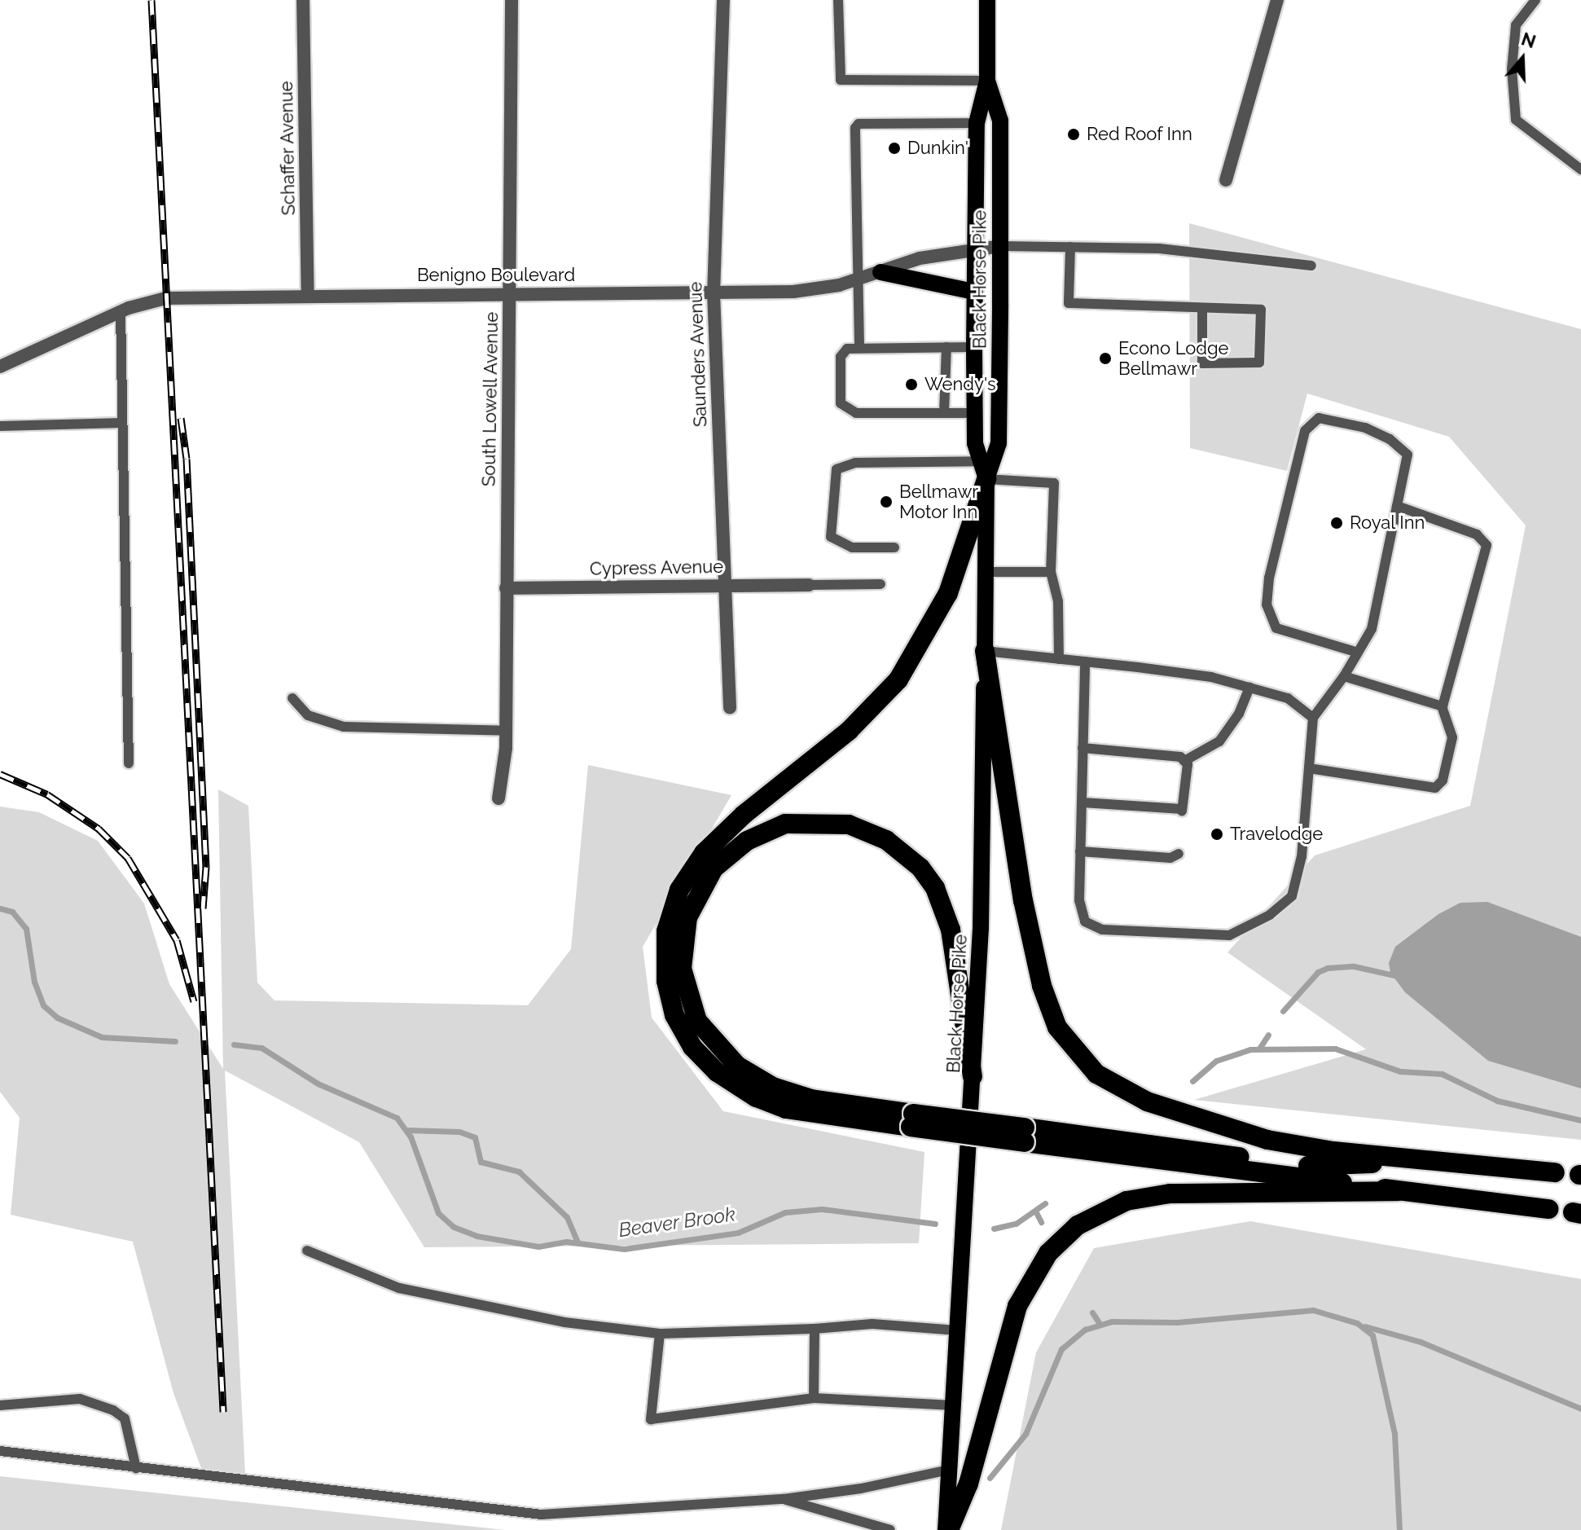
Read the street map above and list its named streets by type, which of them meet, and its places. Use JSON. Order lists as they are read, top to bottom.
{
  "streets": {
    "main road": ["Black Horse Pike"],
    "street": [
      "Schaffer Avenue",
      "Benigno Boulevard",
      "Saunders Avenue",
      "South Lowell Avenue",
      "Cypress Avenue"
    ]
  },
  "crossings": [
    ["Schaffer Avenue", "Benigno Boulevard"],
    ["Benigno Boulevard", "Black Horse Pike"],
    ["Benigno Boulevard", "Saunders Avenue"],
    ["Benigno Boulevard", "South Lowell Avenue"],
    ["Saunders Avenue", "Cypress Avenue"],
    ["South Lowell Avenue", "Cypress Avenue"]
  ],
  "water": ["Beaver Brook"],
  "places": [
    "Red Roof Inn",
    "Dunkin'",
    "Econo Lodge Bellmawr",
    "Wendy's",
    "Bellmawr Motor Inn",
    "Royal Inn",
    "Travelodge"
  ],
  "north": "top"
}
